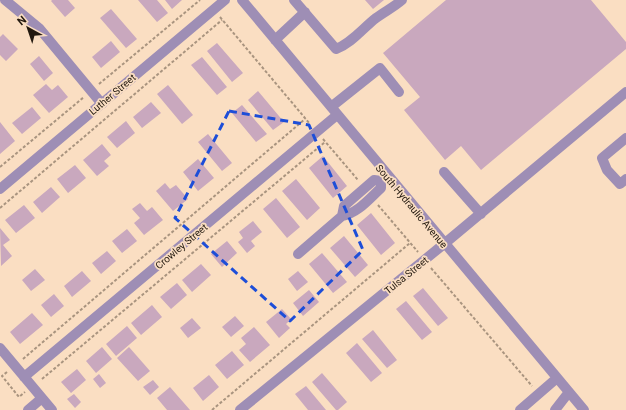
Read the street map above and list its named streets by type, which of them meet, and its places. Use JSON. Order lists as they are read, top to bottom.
{
  "streets": {
    "street": [
      "Luther Street",
      "South Hydraulic Avenue",
      "Crowley Street",
      "Tulsa Street"
    ]
  },
  "crossings": [
    ["South Hydraulic Avenue", "Crowley Street"],
    ["South Hydraulic Avenue", "Tulsa Street"]
  ],
  "north": "top left"
}
